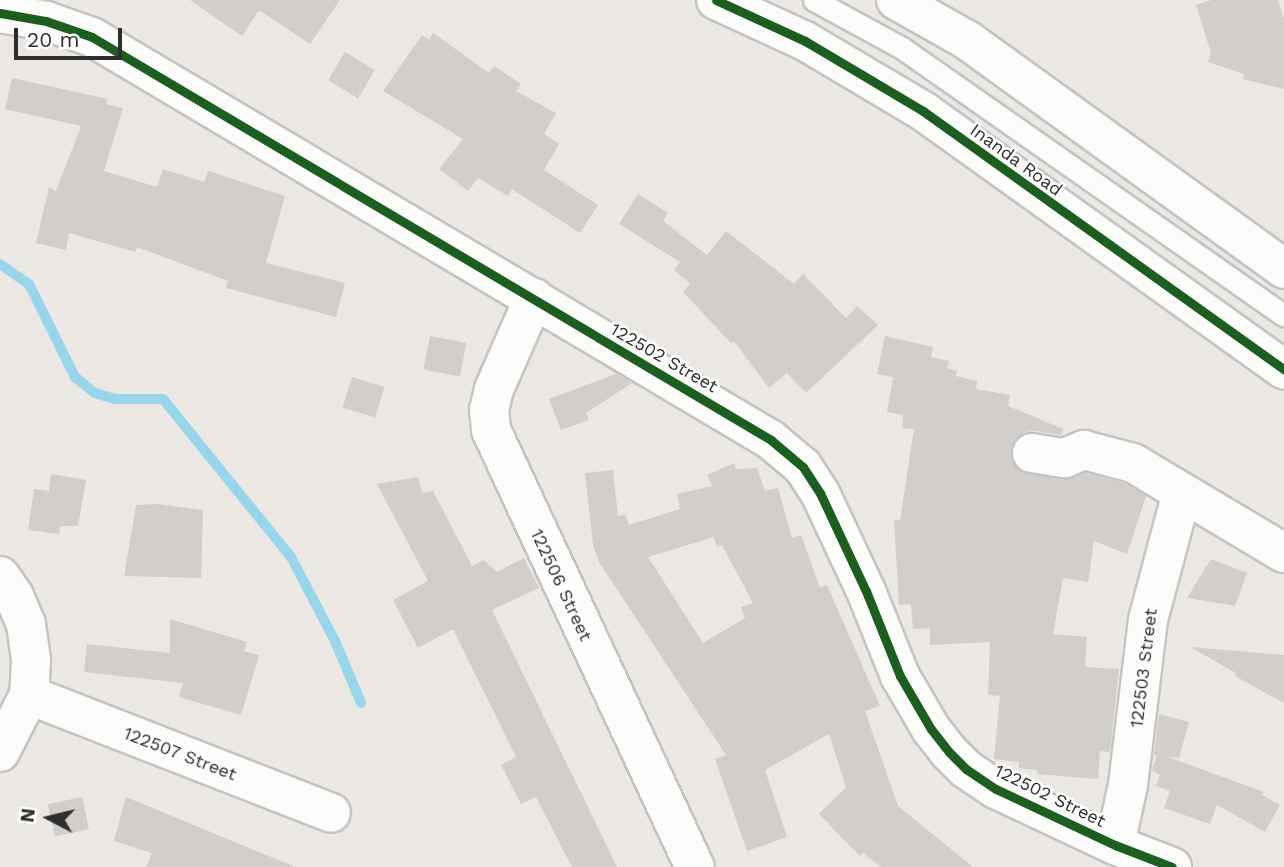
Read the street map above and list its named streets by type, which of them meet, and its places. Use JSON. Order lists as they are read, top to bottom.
{
  "streets": {
    "street": [
      "Inanda Road",
      "122502 Street",
      "122506 Street",
      "122503 Street",
      "122507 Street"
    ]
  },
  "crossings": [
    ["122502 Street", "122506 Street"],
    ["122502 Street", "122503 Street"]
  ],
  "scale_bar": "20 m",
  "north": "left"
}
